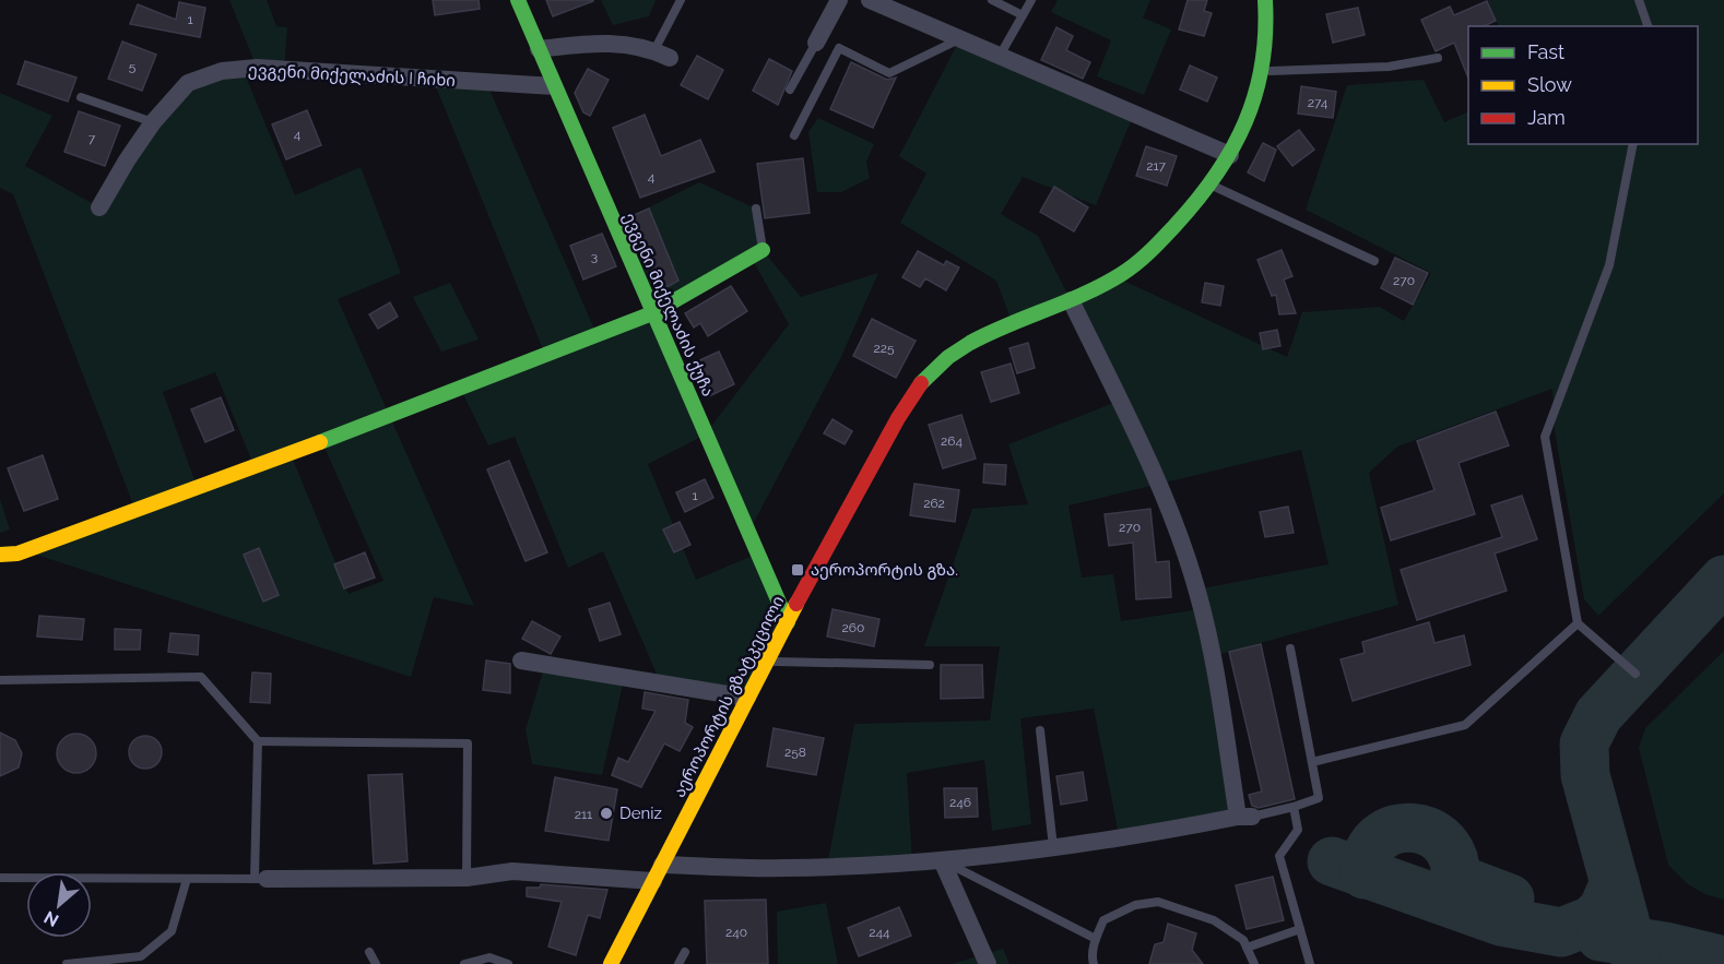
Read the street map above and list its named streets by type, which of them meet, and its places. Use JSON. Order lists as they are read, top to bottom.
{
  "streets": {
    "main road": ["ევგენი მიქელაძის ქუჩა", "აეროპორტის გზატკეცილი"],
    "street": ["ევგენი მიქელაძის I ჩიხი"]
  },
  "crossings": [
    ["ევგენი მიქელაძის I ჩიხი", "ევგენი მიქელაძის ქუჩა"],
    ["ევგენი მიქელაძის ქუჩა", "აეროპორტის გზატკეცილი"]
  ],
  "places": {
    "transit": ["აეროპორტის გზა."],
    "other": ["Deniz"]
  },
  "house_numbers": [
    "1",
    "5",
    "274",
    "4",
    "7",
    "217",
    "4",
    "3",
    "270",
    "225",
    "264",
    "1",
    "262",
    "270",
    "260",
    "258",
    "246",
    "211",
    "240",
    "244"
  ],
  "legend": ["Fast", "Slow", "Jam"],
  "north": "bottom left"
}
